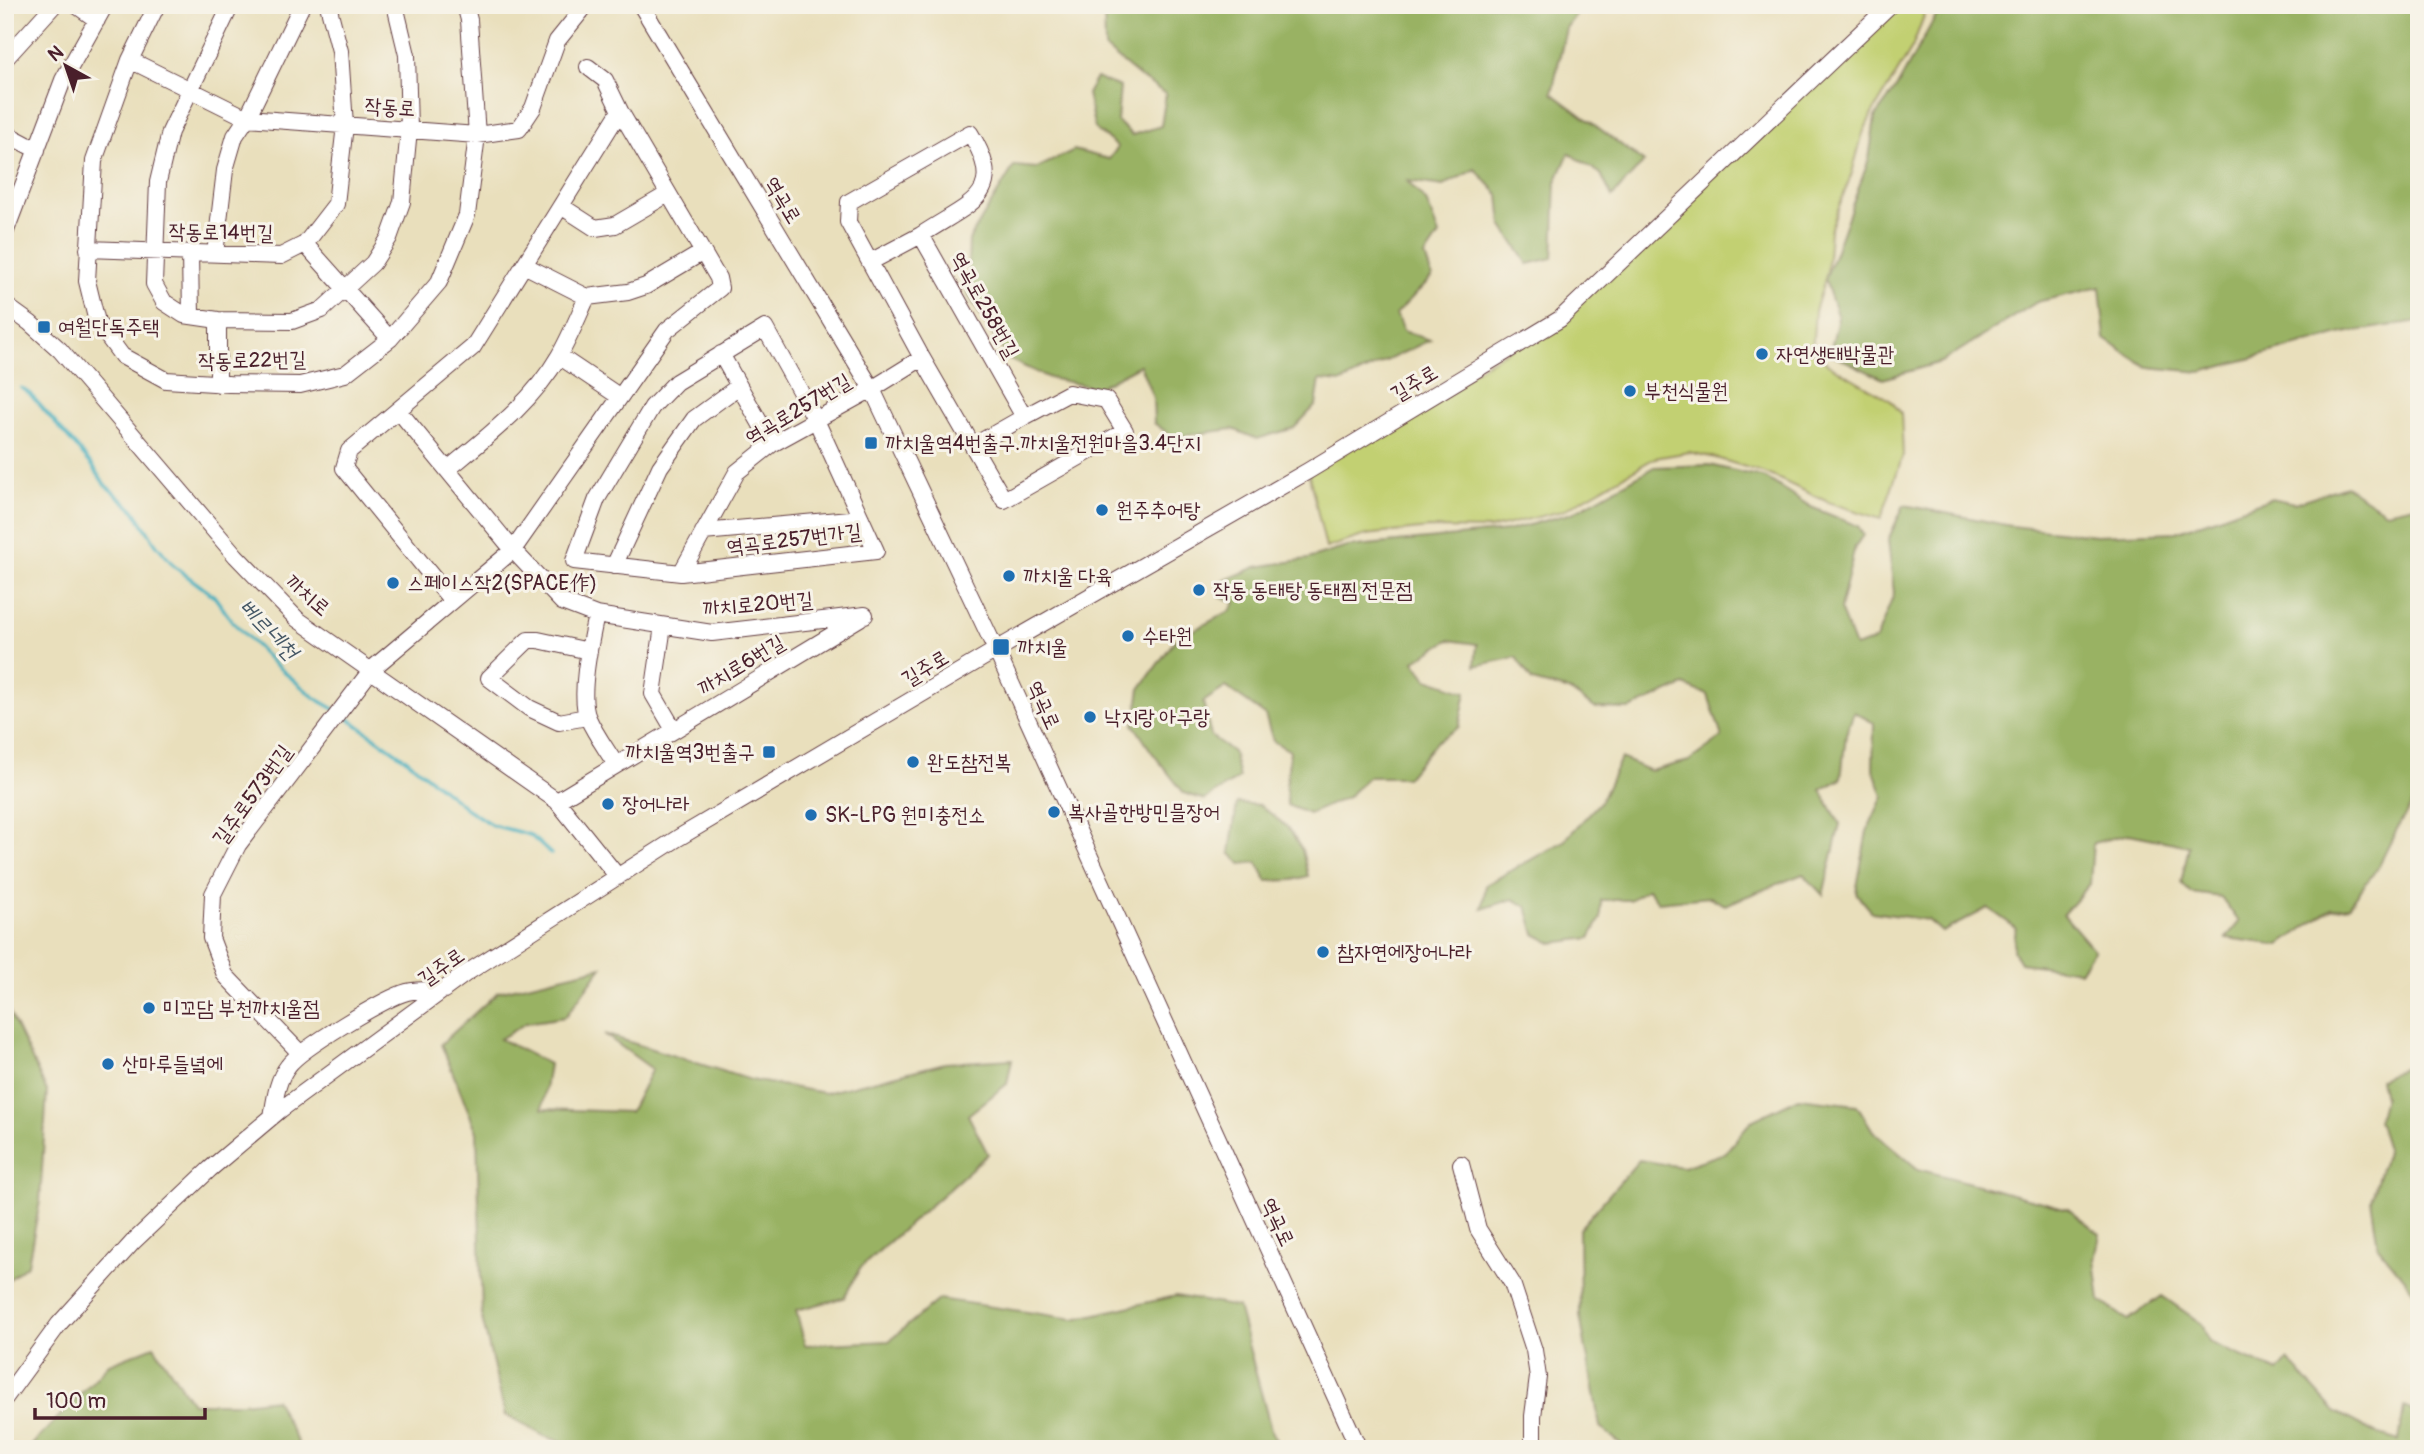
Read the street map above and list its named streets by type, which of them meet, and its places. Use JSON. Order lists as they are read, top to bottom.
{
  "streets": {
    "street": [
      "작동로",
      "역곡로",
      "작동로14번길",
      "역곡로258번길",
      "작동로22번길",
      "길주로",
      "역곡로257번길",
      "역곡로257번가길",
      "까치로",
      "까치로20번길",
      "까치로6번길",
      "길주로573번길"
    ]
  },
  "crossings": [
    ["작동로", "작동로22번길"],
    ["역곡로", "길주로"],
    ["역곡로", "역곡로257번길"],
    ["작동로14번길", "작동로22번길"],
    ["길주로", "까치로"],
    ["역곡로257번길", "역곡로257번가길"],
    ["까치로", "까치로6번길"],
    ["까치로", "길주로573번길"],
    ["까치로20번길", "까치로6번길"]
  ],
  "water": ["베르네천"],
  "places": {
    "transit": [
      "여월단독주택",
      "까치울역4번출구.까치울전원마을3.4단지",
      "까치울",
      "까치울역3번출구"
    ],
    "other": [
      "자연생태박물관",
      "부천식물원",
      "원주추어탕",
      "까치울 다육",
      "스페이스작2(SPACE作)",
      "작동 동태탕 동태찜 전문점",
      "수타원",
      "낙지랑 아구랑",
      "완도참전복",
      "장어나라",
      "복사골한방민믈장어",
      "SK-LPG 원미충전소",
      "참자연에장어나라",
      "미꼬담 부천까치울점",
      "산마루들녘에"
    ]
  },
  "scale_bar": "100 m",
  "north": "top left"
}
